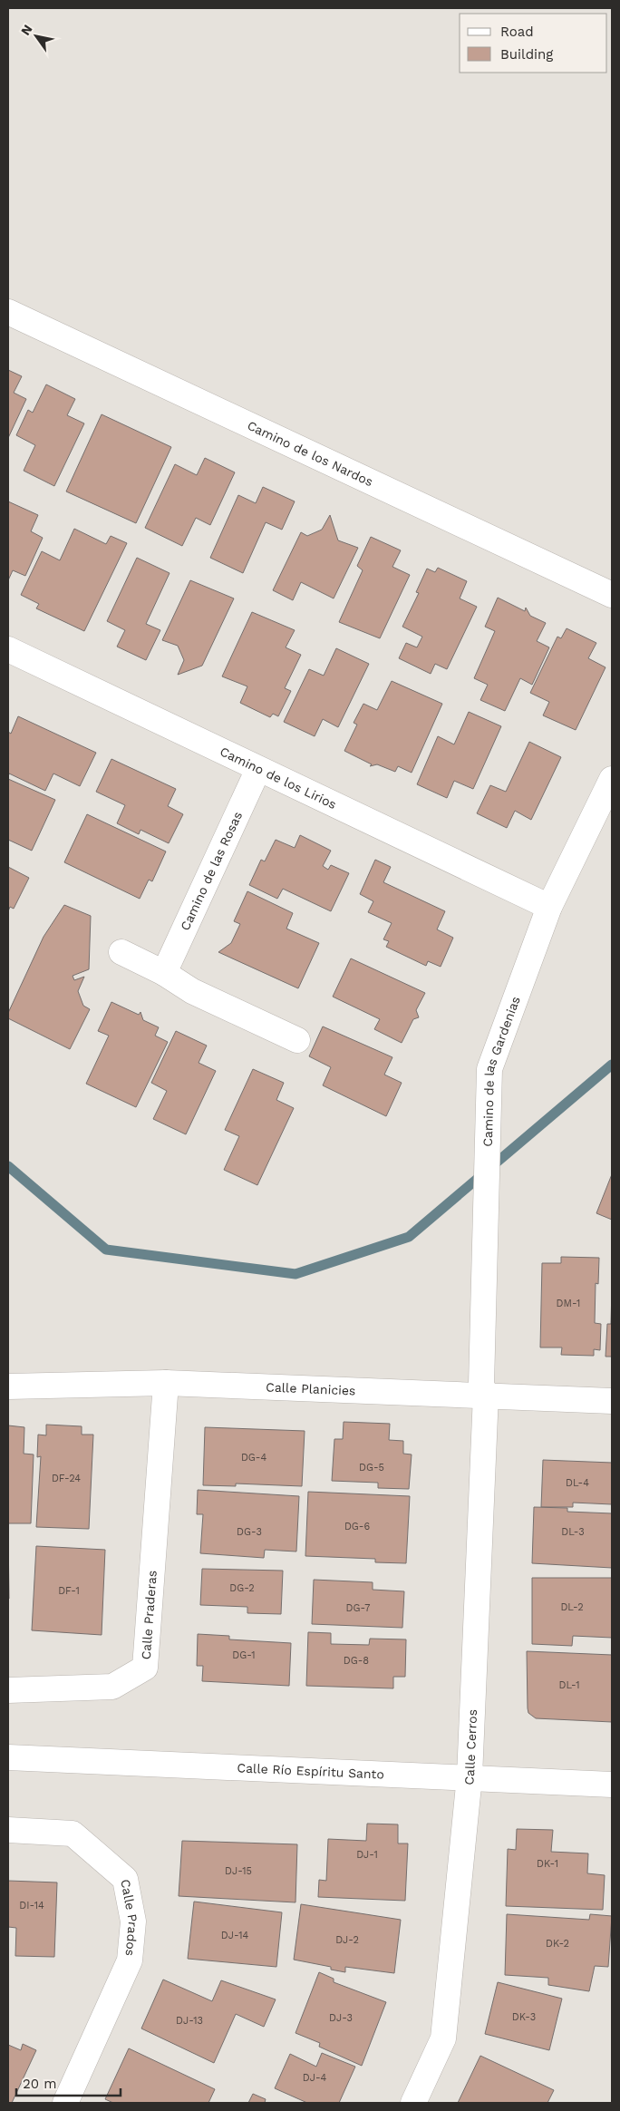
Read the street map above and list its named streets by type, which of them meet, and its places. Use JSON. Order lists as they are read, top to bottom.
{
  "streets": {
    "street": [
      "Camino de los Nardos",
      "Camino de los Lirios",
      "Camino de las Rosas",
      "Camino de las Gardenias",
      "Calle Planicies",
      "Calle Praderas",
      "Calle Cerros",
      "Calle Río Espíritu Santo",
      "Calle Prados"
    ]
  },
  "crossings": [
    ["Camino de los Lirios", "Camino de las Rosas"],
    ["Camino de los Lirios", "Camino de las Gardenias"],
    ["Camino de las Gardenias", "Calle Planicies"],
    ["Camino de las Gardenias", "Calle Cerros"],
    ["Calle Planicies", "Calle Praderas"],
    ["Calle Planicies", "Calle Cerros"],
    ["Calle Cerros", "Calle Río Espíritu Santo"]
  ],
  "house_numbers": [
    "DM-1",
    "DG-4",
    "DG-5",
    "DF-24",
    "DL-4",
    "DG-6",
    "DG-3",
    "DL-3",
    "DG-2",
    "DF-1",
    "DL-2",
    "DG-7",
    "DG-1",
    "DG-8",
    "DL-1",
    "DJ-1",
    "DK-1",
    "DJ-15",
    "DI-14",
    "DJ-14",
    "DJ-2",
    "DK-2",
    "DK-3",
    "DJ-3",
    "DJ-13",
    "DJ-4"
  ],
  "legend": ["Road", "Building"],
  "scale_bar": "20 m",
  "north": "top left"
}
